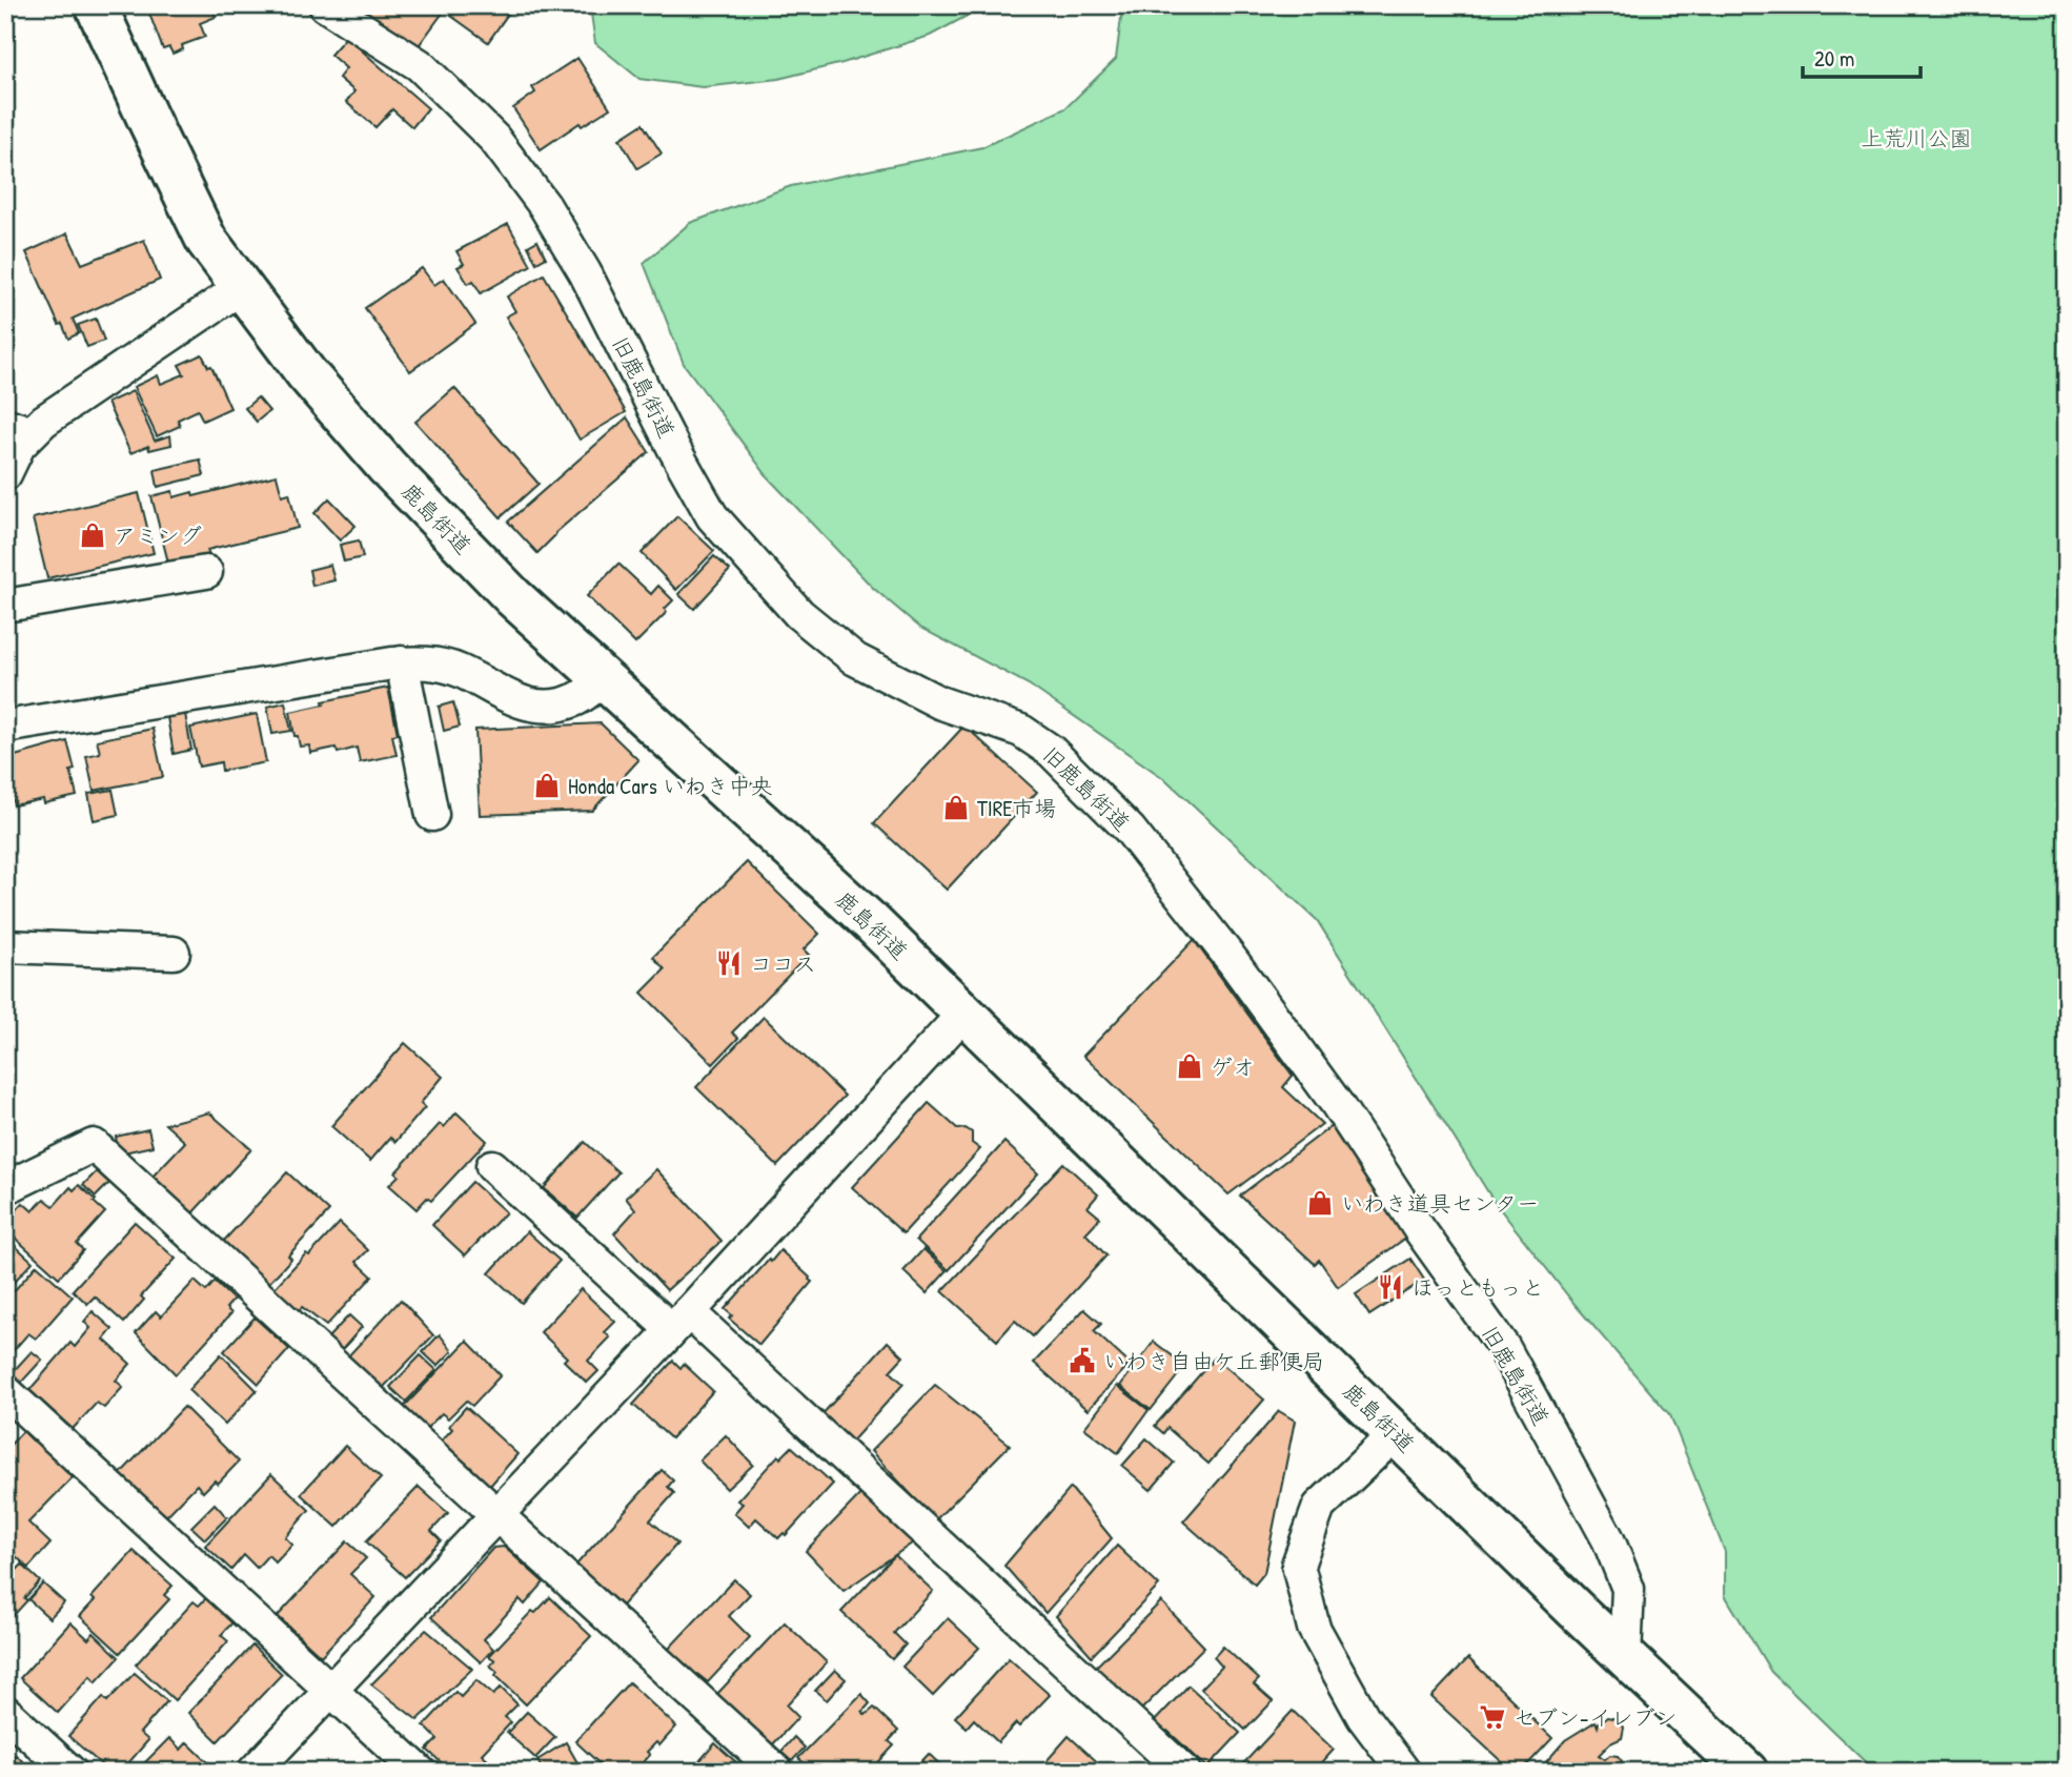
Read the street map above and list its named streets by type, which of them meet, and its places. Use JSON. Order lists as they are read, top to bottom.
{
  "streets": {
    "street": ["旧鹿島街道", "鹿島街道"]
  },
  "crossings": [
    ["旧鹿島街道", "鹿島街道"]
  ],
  "parks": ["上荒川公園"],
  "places": {
    "shop": [
      "アミング",
      "Honda Cars いわき中央",
      "TIRE市場",
      "ゲオ",
      "いわき道具センター"
    ],
    "restaurant": ["ココス", "ほっともっと"],
    "public building": ["いわき自由ケ丘郵便局"],
    "supermarket": ["セブン-イレブン"]
  },
  "scale_bar": "20 m"
}
